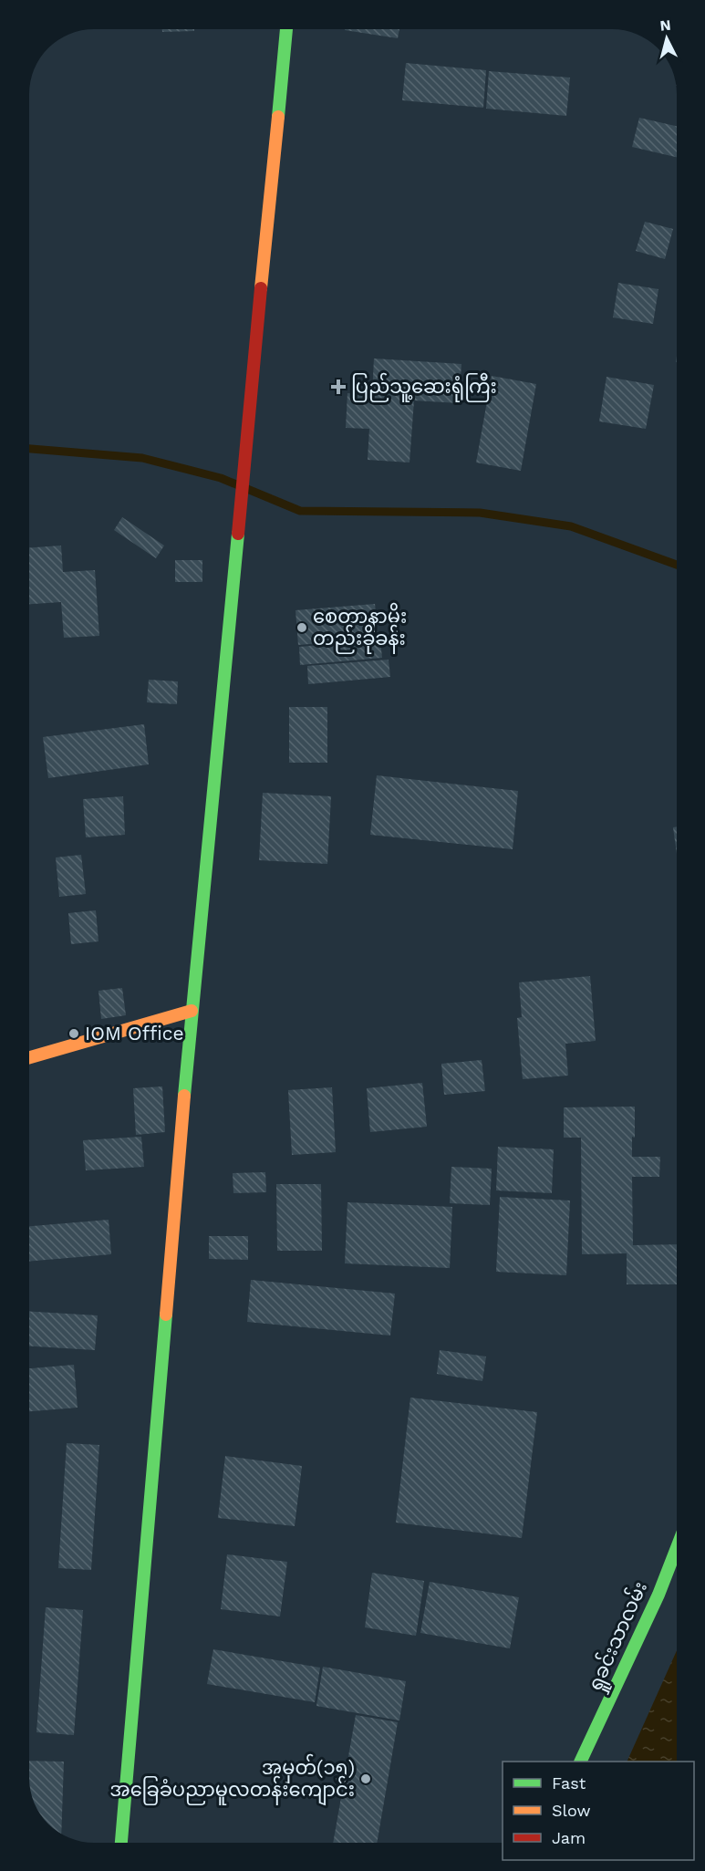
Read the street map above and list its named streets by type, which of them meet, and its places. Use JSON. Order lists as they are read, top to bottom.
{
  "streets": {
    "street": ["ရှုခင်းသာလမ်း"]
  },
  "places": {
    "health": ["ပြည်သူ့ဆေးရုံကြီး"],
    "other": ["စေတာနာမိုး တည်းခိုခန်း", "IOM Office", "အမှတ်(၁၅) အခြေခံပညာမူလတန်းကျောင်း"]
  },
  "legend": ["Fast", "Slow", "Jam"],
  "north": "top"
}
